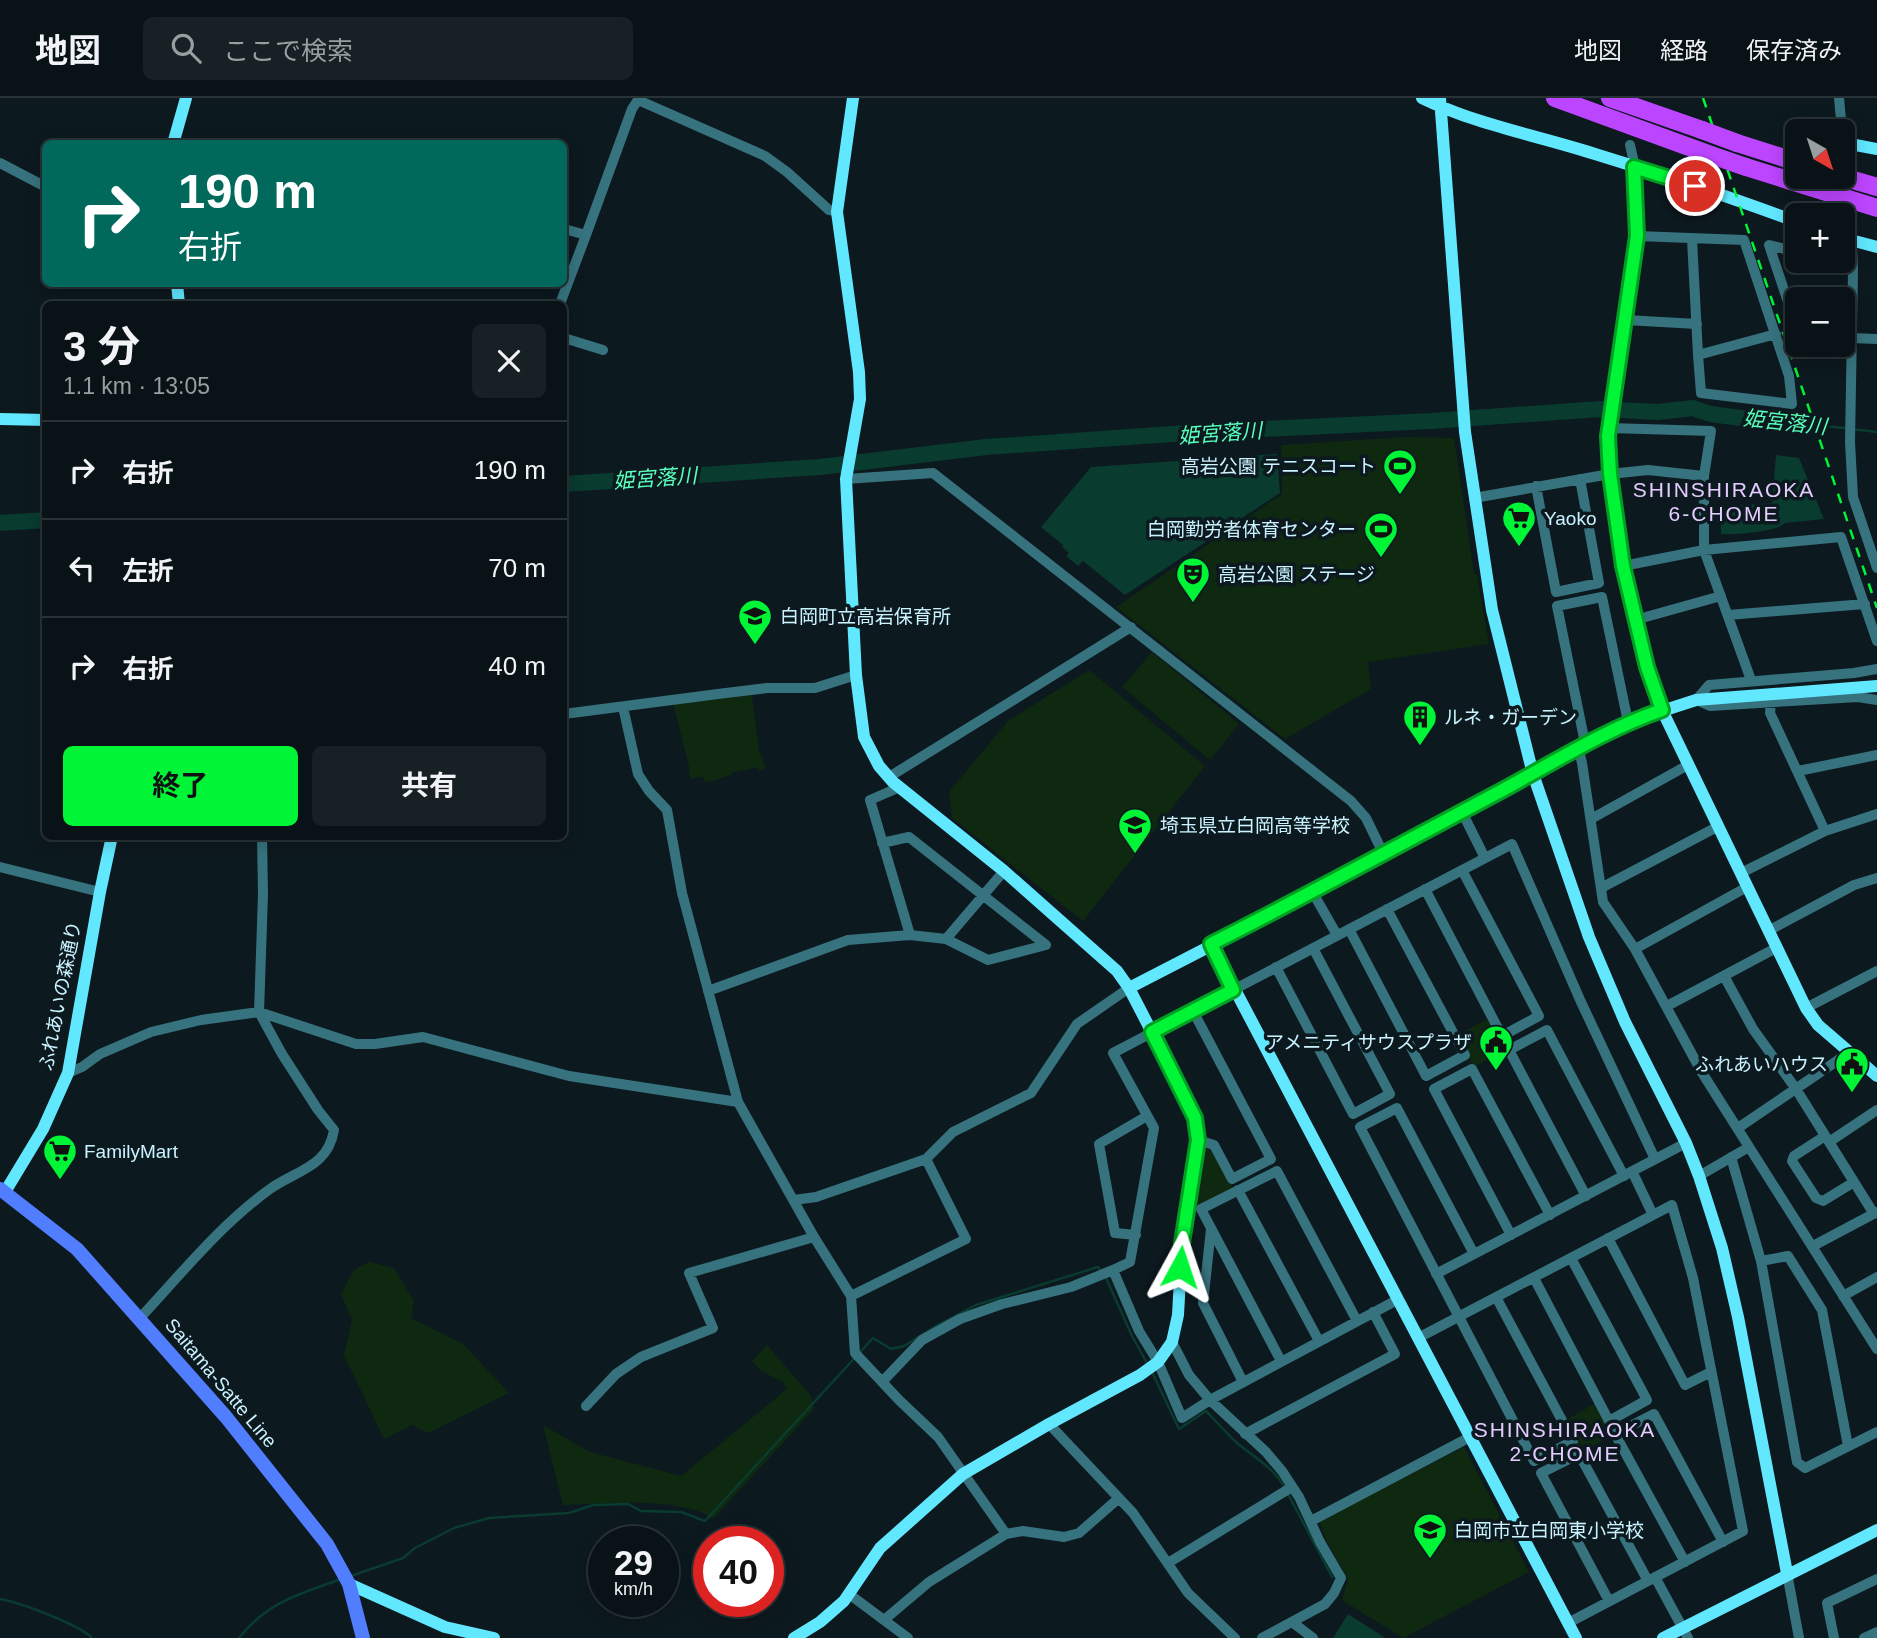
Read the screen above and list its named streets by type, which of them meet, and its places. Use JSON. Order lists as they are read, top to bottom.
{
  "streets": {
    "main road": ["Saitama-Satte Line"],
    "street": ["ふれあいの森通り"]
  },
  "crossings": [
    ["ふれあいの森通り", "Saitama-Satte Line"]
  ],
  "districts": ["SHINSHIRAOKA 6-CHOME", "SHINSHIRAOKA 2-CHOME"],
  "water": ["姫宮落川"],
  "places": {
    "sports": ["高岩公園 テニスコート", "白岡勤労者体育センター"],
    "supermarket": ["Yaoko", "FamilyMart"],
    "theatre": ["高岩公園 ステージ"],
    "school or university": ["白岡町立高岩保育所", "埼玉県立白岡高等学校", "白岡市立白岡東小学校"],
    "building": ["ルネ・ガーデン"],
    "public building": ["アメニティサウスプラザ", "ふれあいハウス"]
  },
  "north": "bottom right",
  "page": {
    "header": "地図",
    "search": "ここで検索",
    "nav": ["地図", "経路", "保存済み"],
    "map_buttons": ["+", "−"],
    "turn": ["190 m", "右折"],
    "heading": ["3 分", "1.1 km · 13:05"],
    "list": [
      {
        "name": "右折",
        "value": "190 m"
      },
      {
        "name": "左折",
        "value": "70 m"
      },
      {
        "name": "右折",
        "value": "40 m"
      }
    ],
    "buttons": ["終了", "共有"],
    "speed": "29 km/h",
    "limit": "40"
  }
}
